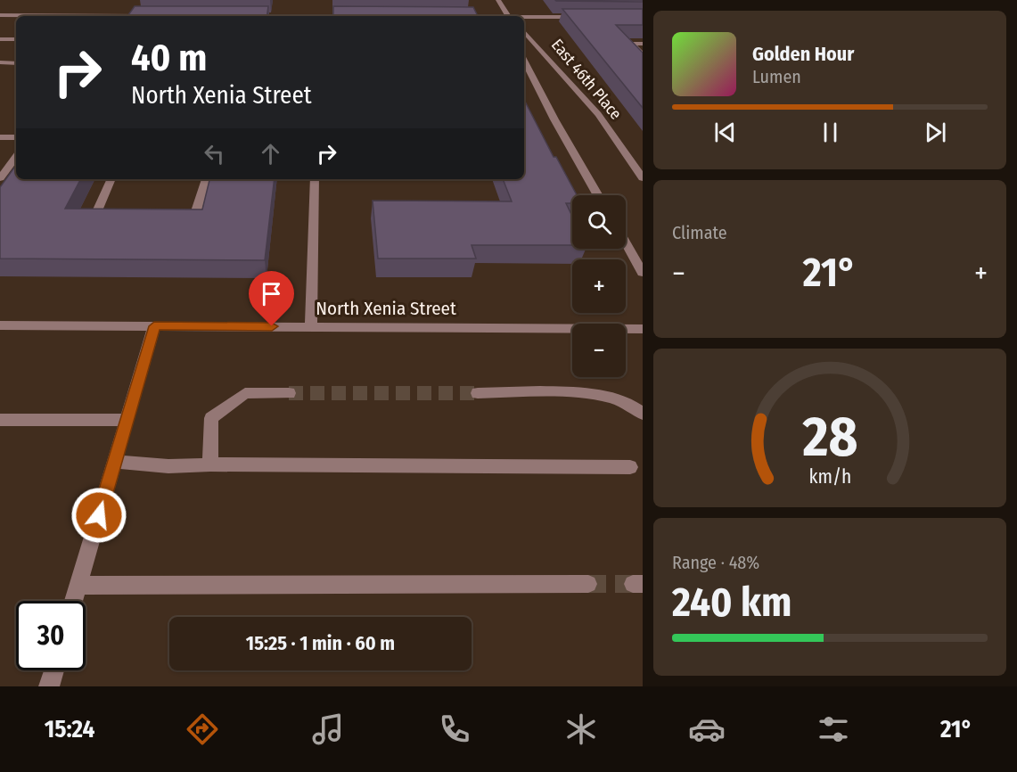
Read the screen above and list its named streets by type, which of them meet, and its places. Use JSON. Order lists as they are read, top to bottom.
{
  "streets": {
    "street": ["East 46th Place", "North Xenia Street"]
  },
  "page": {
    "turn": ["40 m", "North Xenia Street"],
    "song": ["Golden Hour", "Lumen"],
    "tile": [
      "Climate",
      ["Range · 48%", "240 km"]
    ],
    "map_buttons": ["+", "−"],
    "heat": ["−", "21°", "+"],
    "limit": "30",
    "trip": "15:25 · 1 min · 60 m",
    "tabs": ["15:24", "21°"],
    "gauge": ["28", "km/h"]
  }
}
